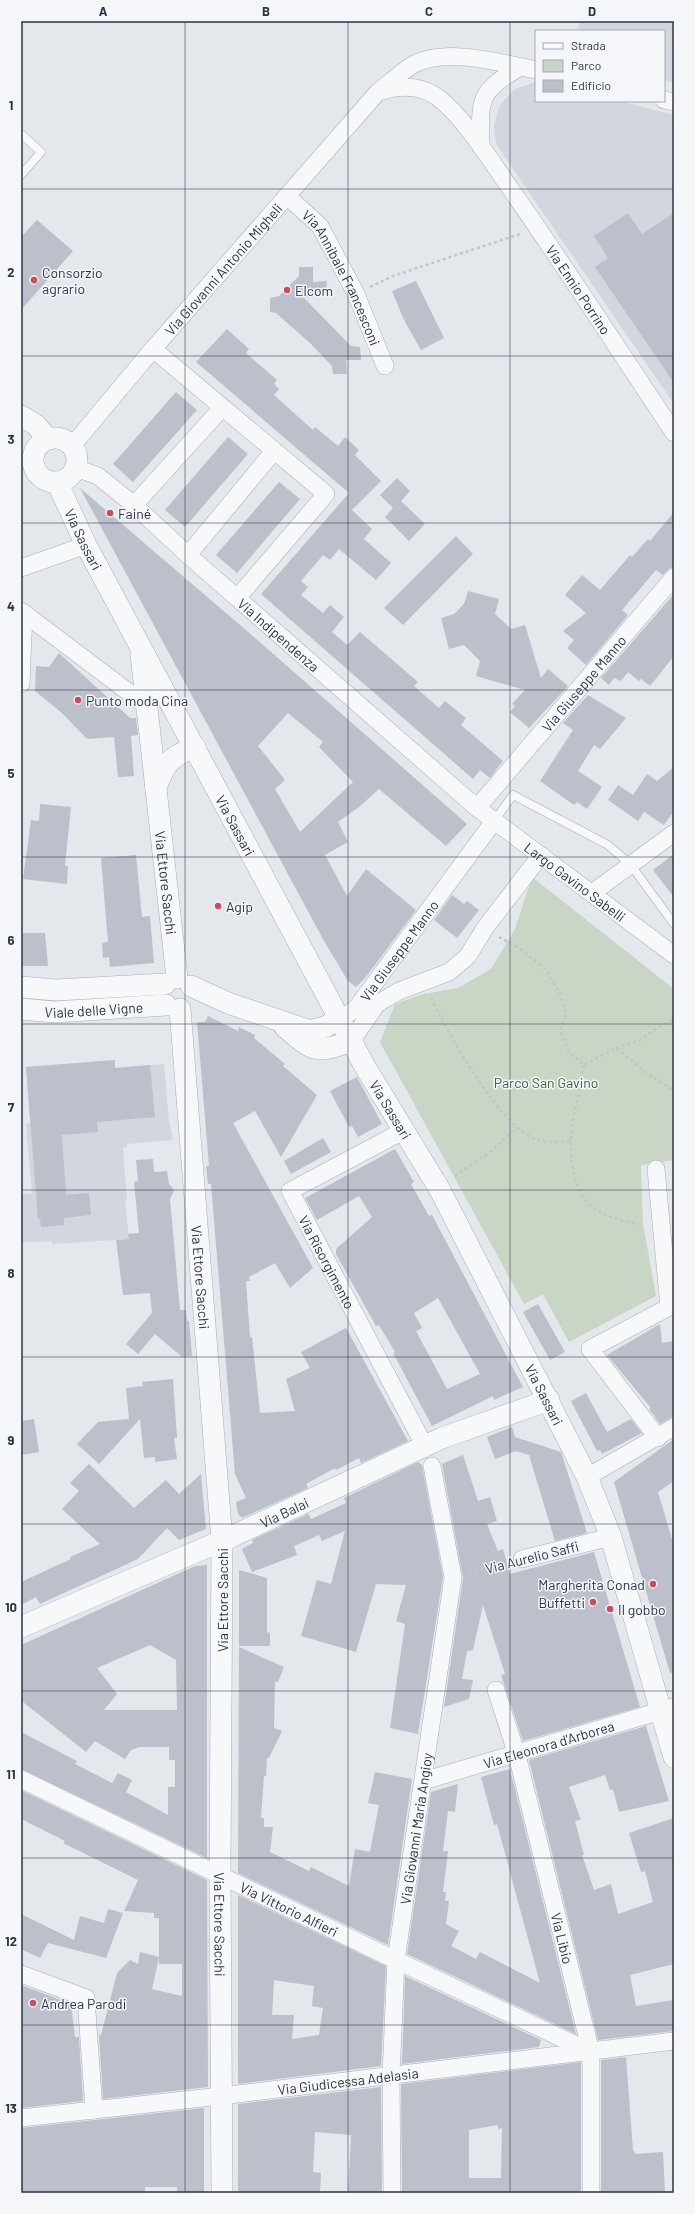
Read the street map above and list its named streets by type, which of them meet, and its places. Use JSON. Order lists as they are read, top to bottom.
{
  "streets": {
    "street": [
      "Via Giovanni Antonio Migheli",
      "Via Annibale Francesconi",
      "Via Ennio Porrino",
      "Via Sassari",
      "Via Indipendenza",
      "Via Giuseppe Manno",
      "Largo Gavino Sabelli",
      "Via Ettore Sacchi",
      "Viale delle Vigne",
      "Via Risorgimento",
      "Via Balai",
      "Via Aurelio Saffi",
      "Via Eleonora d'Arborea",
      "Via Giovanni Maria Angioy",
      "Via Vittorio Alfieri",
      "Via Libio",
      "Via Giudicessa Adelasia"
    ]
  },
  "crossings": [
    ["Via Giovanni Antonio Migheli", "Via Annibale Francesconi"],
    ["Via Giovanni Antonio Migheli", "Via Sassari"],
    ["Via Giovanni Antonio Migheli", "Via Indipendenza"],
    ["Via Sassari", "Via Indipendenza"],
    ["Via Sassari", "Via Giuseppe Manno"],
    ["Via Sassari", "Via Ettore Sacchi"],
    ["Via Sassari", "Viale delle Vigne"],
    ["Via Sassari", "Via Risorgimento"],
    ["Via Sassari", "Via Balai"],
    ["Via Sassari", "Via Aurelio Saffi"],
    ["Via Sassari", "Via Eleonora d'Arborea"],
    ["Via Indipendenza", "Via Giuseppe Manno"],
    ["Via Indipendenza", "Largo Gavino Sabelli"],
    ["Via Giuseppe Manno", "Largo Gavino Sabelli"],
    ["Via Giuseppe Manno", "Viale delle Vigne"],
    ["Via Ettore Sacchi", "Viale delle Vigne"],
    ["Via Ettore Sacchi", "Via Balai"],
    ["Via Ettore Sacchi", "Via Vittorio Alfieri"],
    ["Via Ettore Sacchi", "Via Giudicessa Adelasia"],
    ["Via Risorgimento", "Via Balai"],
    ["Via Aurelio Saffi", "Via Giovanni Maria Angioy"],
    ["Via Eleonora d'Arborea", "Via Giovanni Maria Angioy"],
    ["Via Eleonora d'Arborea", "Via Libio"],
    ["Via Giovanni Maria Angioy", "Via Vittorio Alfieri"],
    ["Via Giovanni Maria Angioy", "Via Giudicessa Adelasia"],
    ["Via Vittorio Alfieri", "Via Libio"],
    ["Via Vittorio Alfieri", "Via Giudicessa Adelasia"],
    ["Via Libio", "Via Giudicessa Adelasia"]
  ],
  "parks": ["Parco San Gavino"],
  "places": [
    "Consorzio agrario",
    "Elcom",
    "Fainé",
    "Punto moda Cina",
    "Agip",
    "Margherita Conad",
    "Buffetti",
    "Il gobbo",
    "Andrea Parodi"
  ],
  "legend": ["Strada", "Parco", "Edificio"],
  "grid": {
    "columns": [
      "A",
      "B",
      "C",
      "D"
    ],
    "rows": [
      "1",
      "2",
      "3",
      "4",
      "5",
      "6",
      "7",
      "8",
      "9",
      "10",
      "11",
      "12",
      "13"
    ]
  }
}
